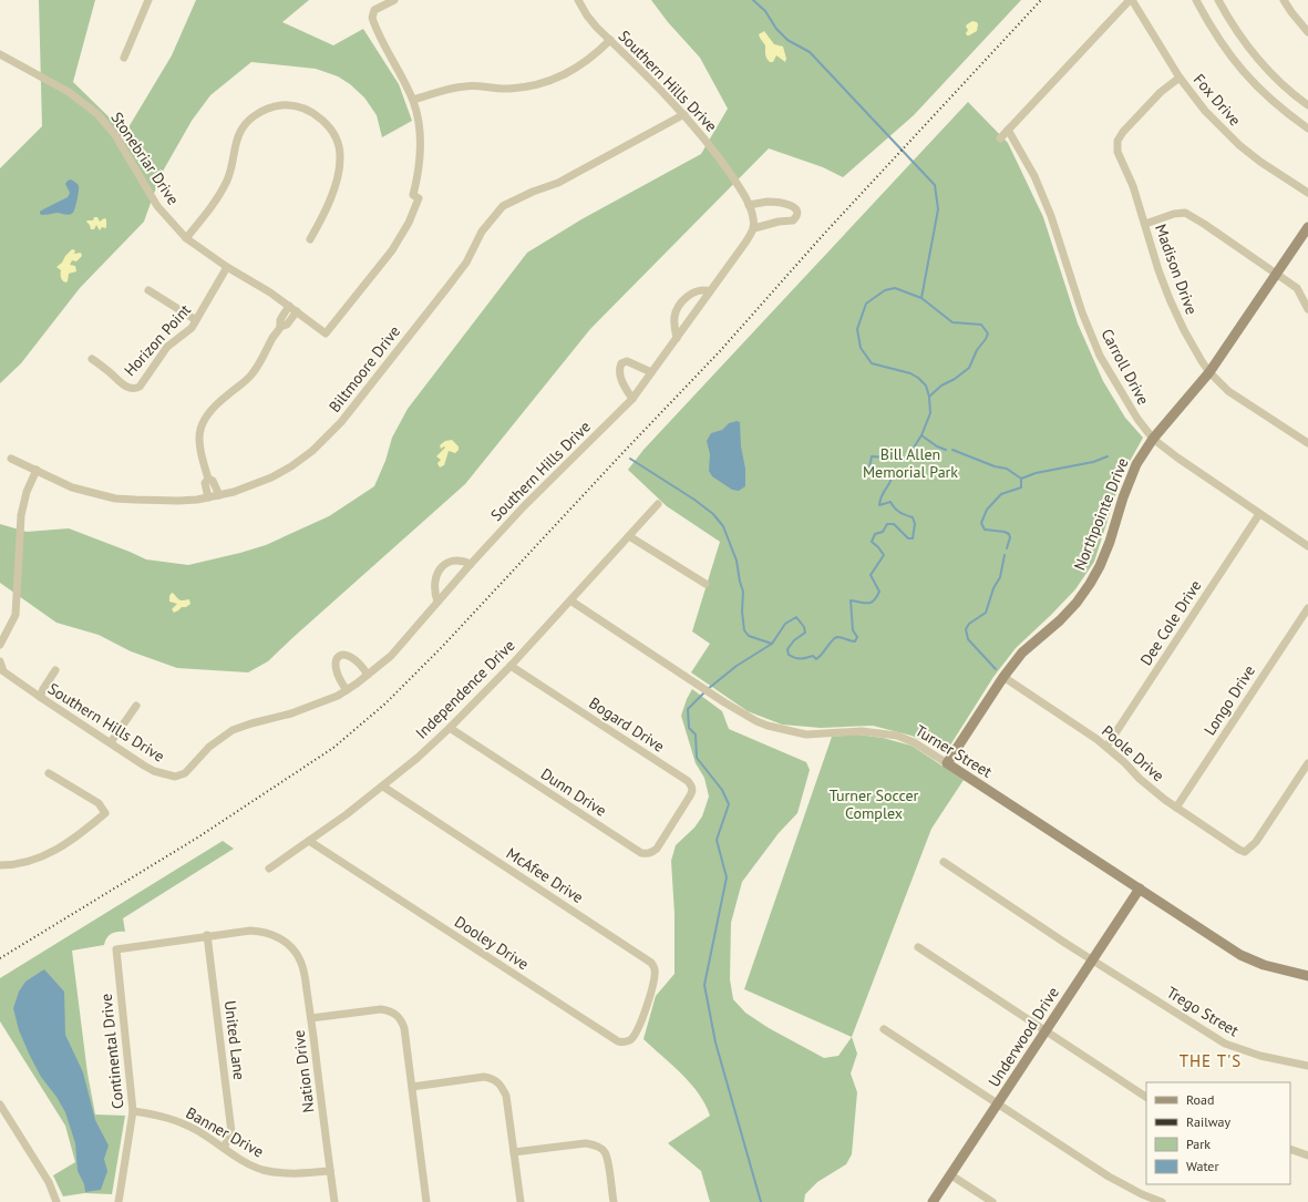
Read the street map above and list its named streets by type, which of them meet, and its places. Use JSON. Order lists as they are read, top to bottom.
{
  "streets": {
    "street": [
      "Southern Hills Drive",
      "Fox Drive",
      "Stonebriar Drive",
      "Madison Drive",
      "Horizon Point",
      "Carroll Drive",
      "Biltmoore Drive",
      "Northpointe Drive",
      "Dee Cole Drive",
      "Independence Drive",
      "Longo Drive",
      "Bogard Drive",
      "Turner Street",
      "Poole Drive",
      "Dunn Drive",
      "McAfee Drive",
      "Dooley Drive",
      "Trego Street",
      "Underwood Drive",
      "United Lane",
      "Continental Drive",
      "Nation Drive",
      "Banner Drive"
    ]
  },
  "crossings": [
    ["Southern Hills Drive", "Biltmoore Drive"],
    ["Fox Drive", "Madison Drive"],
    ["Stonebriar Drive", "Horizon Point"],
    ["Madison Drive", "Northpointe Drive"],
    ["Carroll Drive", "Northpointe Drive"],
    ["Carroll Drive", "Dee Cole Drive"],
    ["Northpointe Drive", "Turner Street"],
    ["Northpointe Drive", "Poole Drive"],
    ["Dee Cole Drive", "Poole Drive"],
    ["Independence Drive", "Bogard Drive"],
    ["Independence Drive", "Turner Street"],
    ["Independence Drive", "Dunn Drive"],
    ["Independence Drive", "McAfee Drive"],
    ["Independence Drive", "Dooley Drive"],
    ["Longo Drive", "Poole Drive"],
    ["Bogard Drive", "Dunn Drive"],
    ["Turner Street", "Underwood Drive"],
    ["McAfee Drive", "Dooley Drive"],
    ["Trego Street", "Underwood Drive"],
    ["United Lane", "Continental Drive"],
    ["United Lane", "Nation Drive"],
    ["United Lane", "Banner Drive"],
    ["Continental Drive", "Nation Drive"],
    ["Continental Drive", "Banner Drive"],
    ["Nation Drive", "Banner Drive"]
  ],
  "districts": ["THE T'S"],
  "parks": ["Bill Allen Memorial Park", "Turner Soccer Complex"],
  "legend": [
    "Road",
    "Railway",
    "Park",
    "Water"
  ]
}
